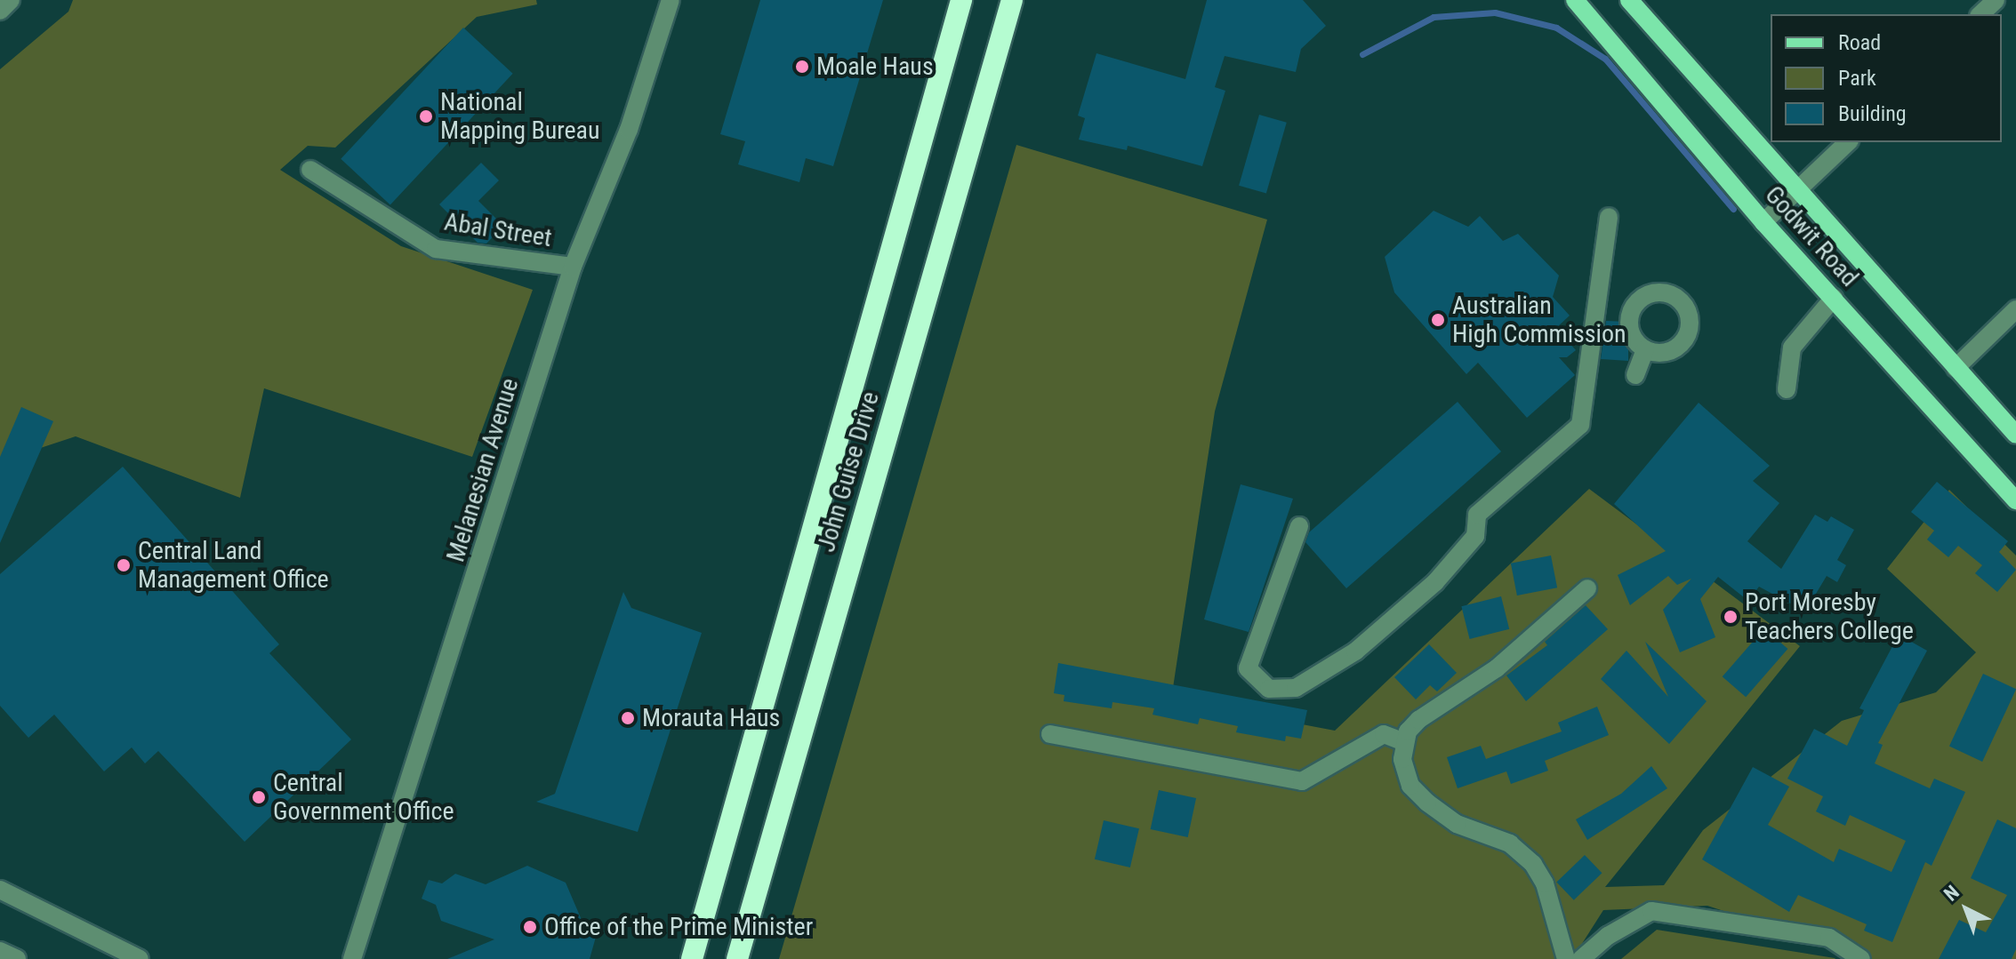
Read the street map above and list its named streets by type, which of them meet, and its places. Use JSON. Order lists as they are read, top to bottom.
{
  "streets": {
    "highway": ["John Guise Drive"],
    "main road": ["Godwit Road"],
    "street": ["Abal Street", "Melanesian Avenue"]
  },
  "crossings": [
    ["Abal Street", "Melanesian Avenue"]
  ],
  "places": [
    "Moale Haus",
    "National Mapping Bureau",
    "Australian High Commission",
    "Central Land Management Office",
    "Port Moresby Teachers College",
    "Morauta Haus",
    "Central Government Office",
    "Office of the Prime Minister"
  ],
  "legend": ["Road", "Park", "Building"],
  "north": "top left"
}
